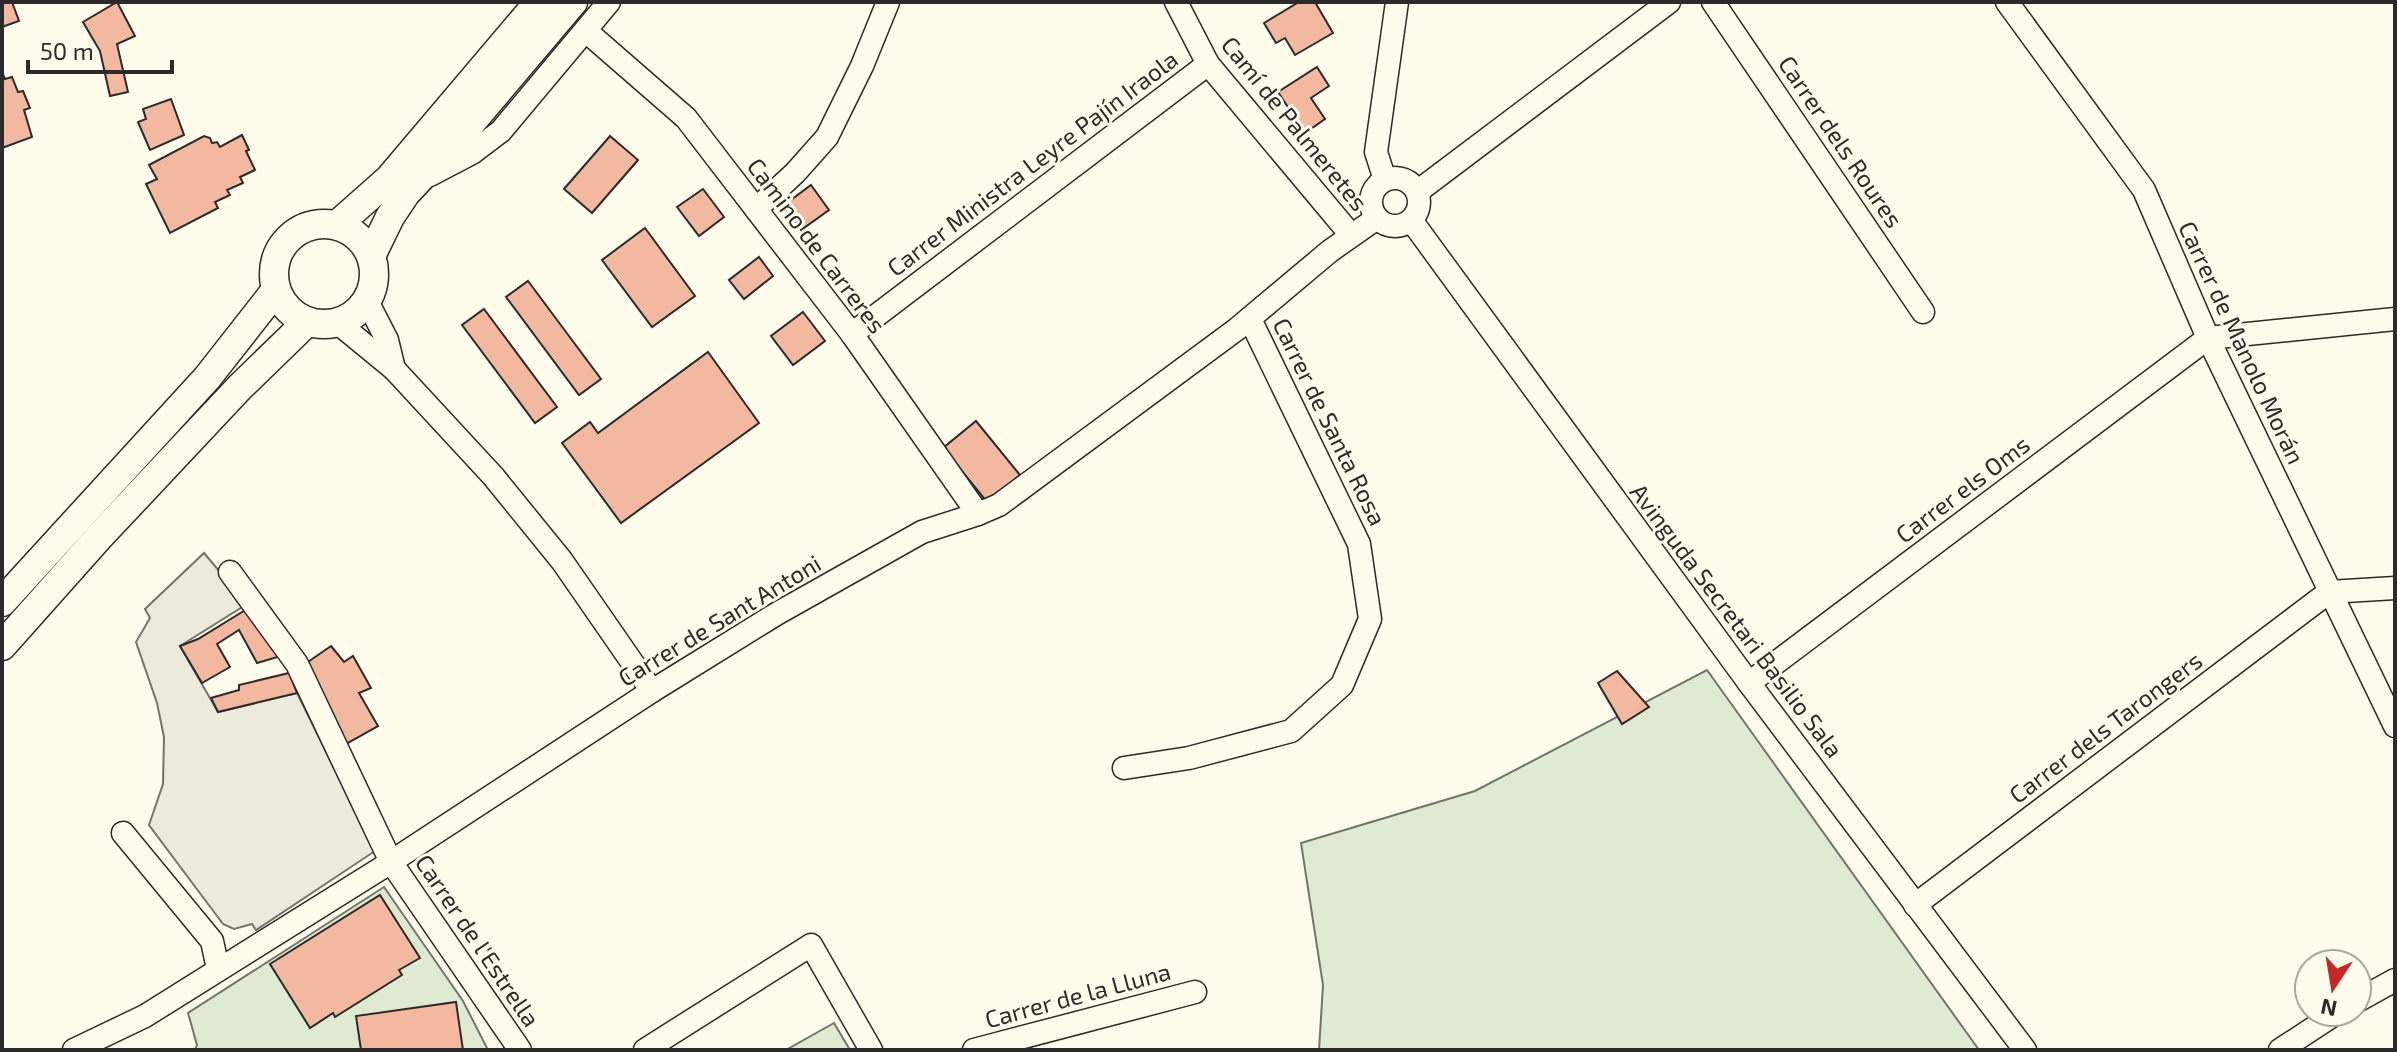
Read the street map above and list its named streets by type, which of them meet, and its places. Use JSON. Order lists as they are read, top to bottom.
{
  "streets": {
    "street": [
      "Camí de Palmeretes",
      "Carrer dels Roures",
      "Carrer Ministra Leyre Pajín Iraola",
      "Camino de Carreres",
      "Carrer de Manolo Morán",
      "Carrer de Santa Rosa",
      "Carrer els Oms",
      "Carrer de Sant Antoni",
      "Avinguda Secretari Basilio Sala",
      "Carrer dels Tarongers",
      "Carrer de l'Estrella",
      "Carrer de la Lluna"
    ]
  },
  "crossings": [
    ["Camí de Palmeretes", "Carrer Ministra Leyre Pajín Iraola"],
    ["Camí de Palmeretes", "Carrer de Sant Antoni"],
    ["Carrer Ministra Leyre Pajín Iraola", "Camino de Carreres"],
    ["Camino de Carreres", "Carrer de Sant Antoni"],
    ["Carrer de Manolo Morán", "Carrer els Oms"],
    ["Carrer de Manolo Morán", "Carrer dels Tarongers"],
    ["Carrer de Santa Rosa", "Carrer de Sant Antoni"],
    ["Carrer els Oms", "Avinguda Secretari Basilio Sala"],
    ["Carrer de Sant Antoni", "Avinguda Secretari Basilio Sala"],
    ["Carrer de Sant Antoni", "Carrer de l'Estrella"],
    ["Avinguda Secretari Basilio Sala", "Carrer dels Tarongers"]
  ],
  "scale_bar": "50 m",
  "north": "bottom"
}
